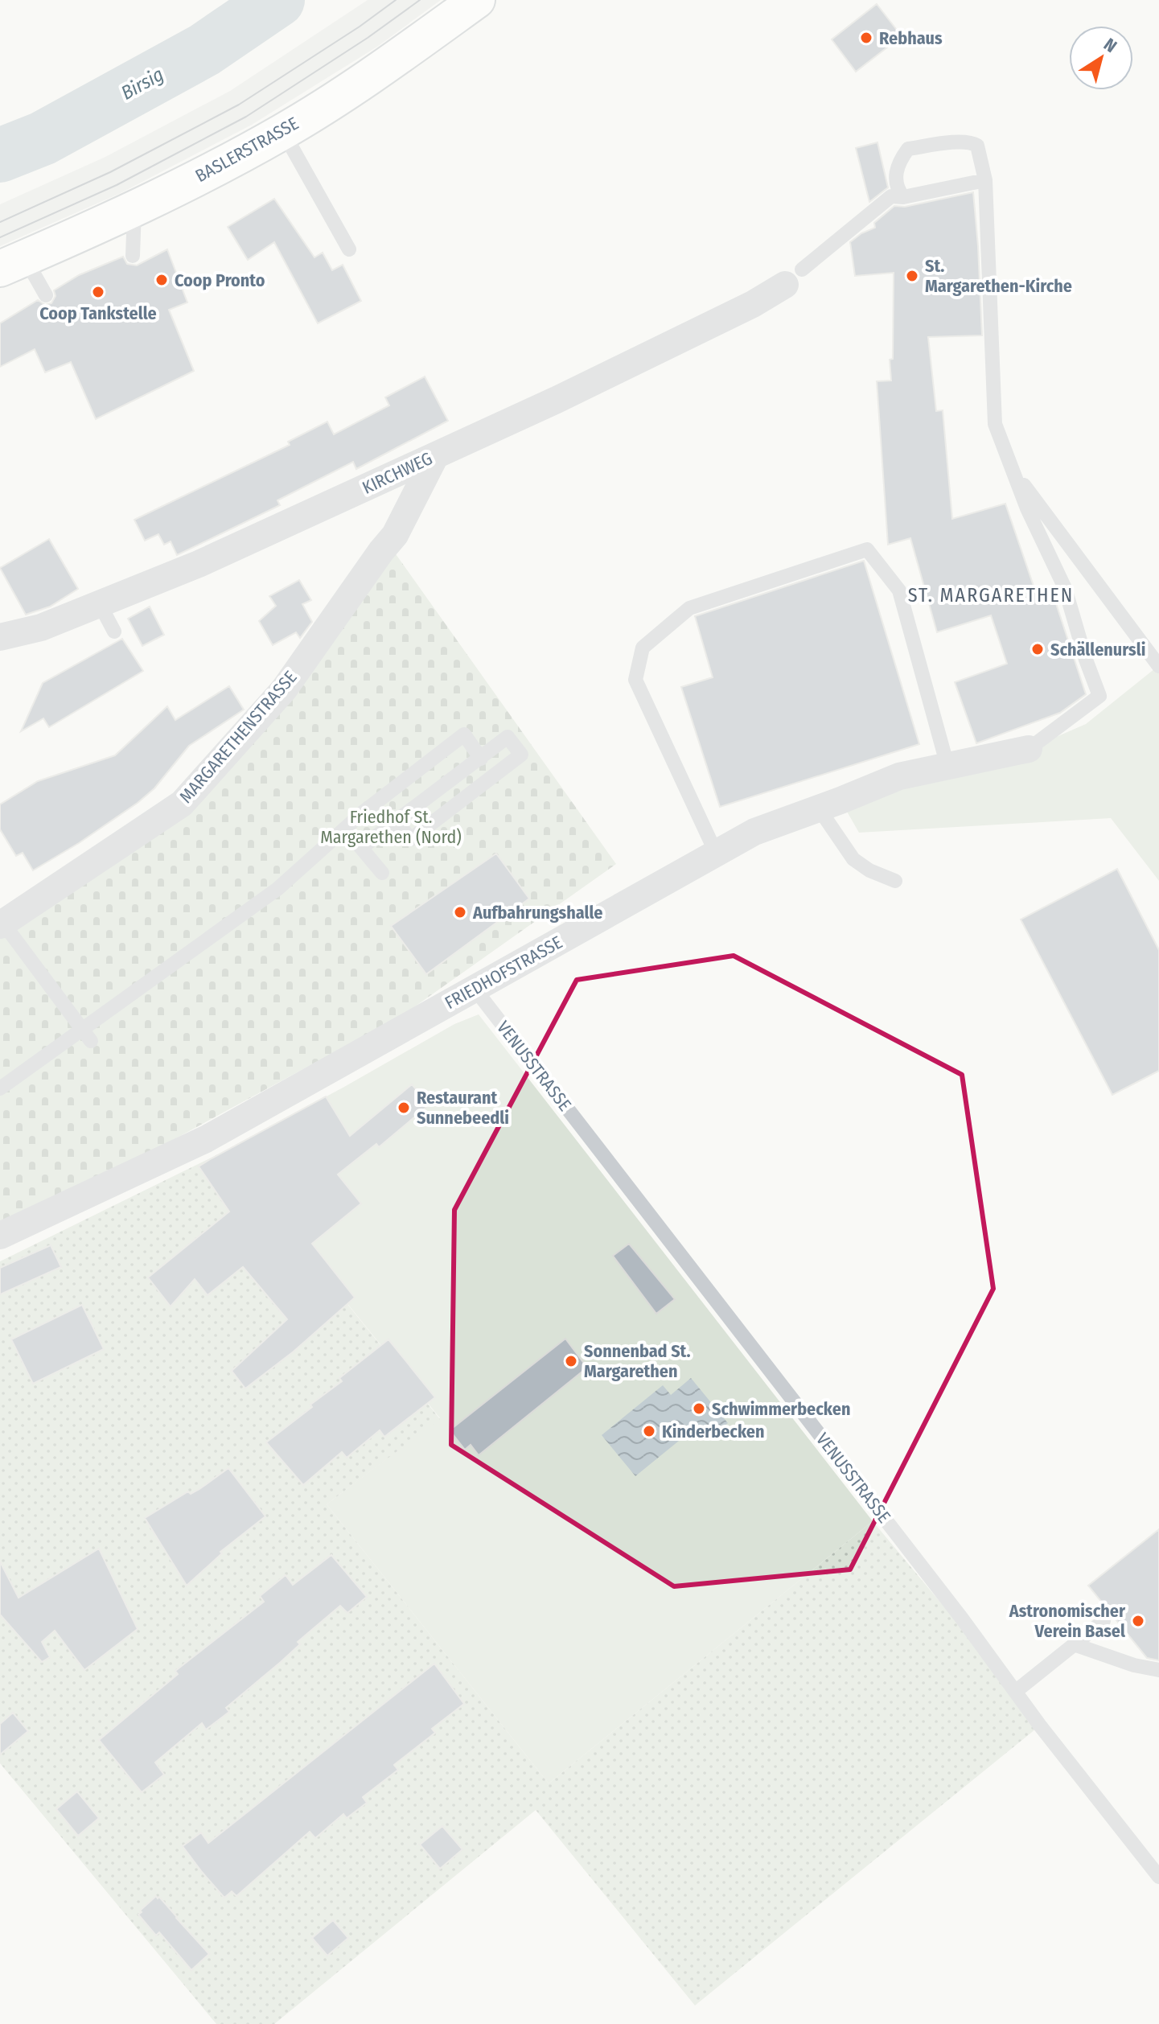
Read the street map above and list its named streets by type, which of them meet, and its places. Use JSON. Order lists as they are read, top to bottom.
{
  "streets": {
    "main road": ["BASLERSTRASSE"],
    "street": ["KIRCHWEG", "MARGARETHENSTRASSE", "FRIEDHOFSTRASSE"],
    "lane": ["VENUSSTRASSE"]
  },
  "crossings": [
    ["KIRCHWEG", "MARGARETHENSTRASSE"],
    ["FRIEDHOFSTRASSE", "VENUSSTRASSE"]
  ],
  "districts": ["ST. MARGARETHEN"],
  "water": ["Birsig"],
  "parks": ["Friedhof St. Margarethen (Nord)"],
  "places": [
    "Rebhaus",
    "St. Margarethen-Kirche",
    "Coop Pronto",
    "Coop Tankstelle",
    "Schällenursli",
    "Aufbahrungshalle",
    "Restaurant Sunnebeedli",
    "Sonnenbad St. Margarethen",
    "Schwimmerbecken",
    "Kinderbecken",
    "Astronomischer Verein Basel"
  ],
  "north": "top right"
}
